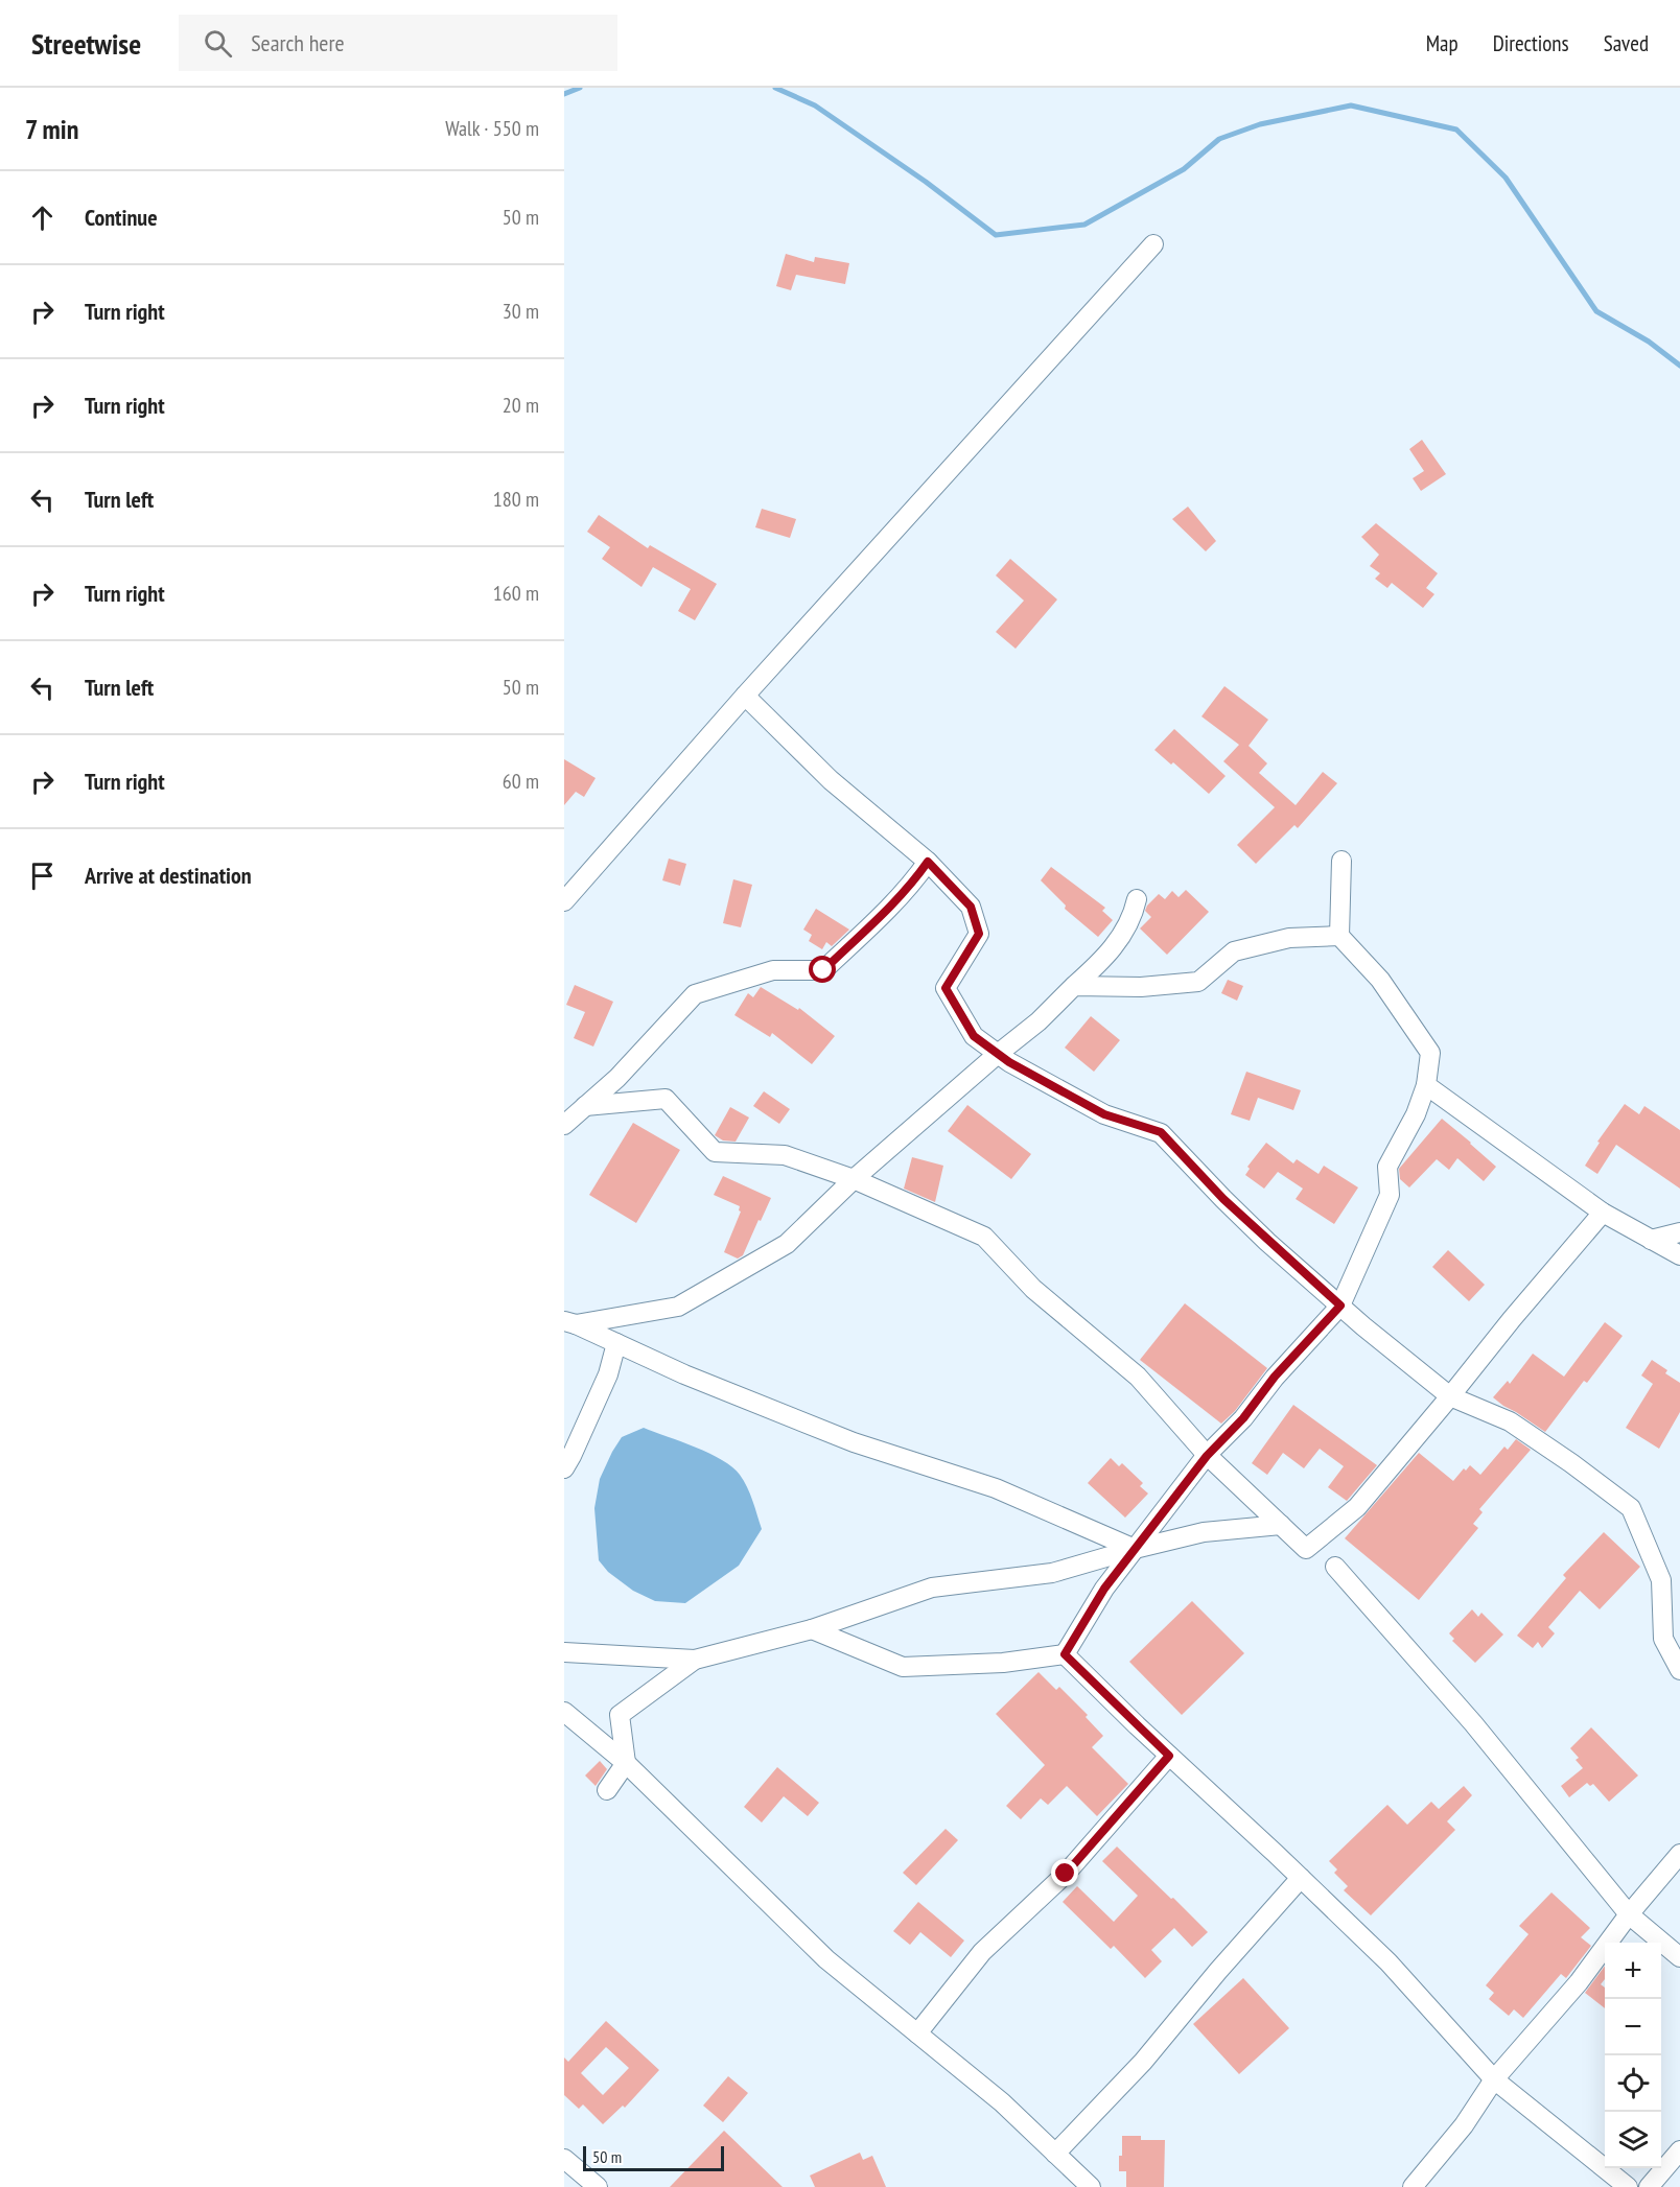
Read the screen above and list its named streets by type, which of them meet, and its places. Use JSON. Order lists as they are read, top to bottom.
{
  "scale_bar": "50 m",
  "page": {
    "header": "Streetwise",
    "search": "Search here",
    "nav": ["Map", "Directions", "Saved"],
    "heading": ["7 min", "Walk · 550 m"],
    "list": [
      ["Continue", "50 m"],
      ["Turn right", "30 m"],
      ["Turn right", "20 m"],
      ["Turn left", "180 m"],
      ["Turn right", "160 m"],
      ["Turn left", "50 m"],
      ["Turn right", "60 m"],
      "Arrive at destination"
    ],
    "map_buttons": ["+", "−"],
    "scale": "50 m"
  }
}
